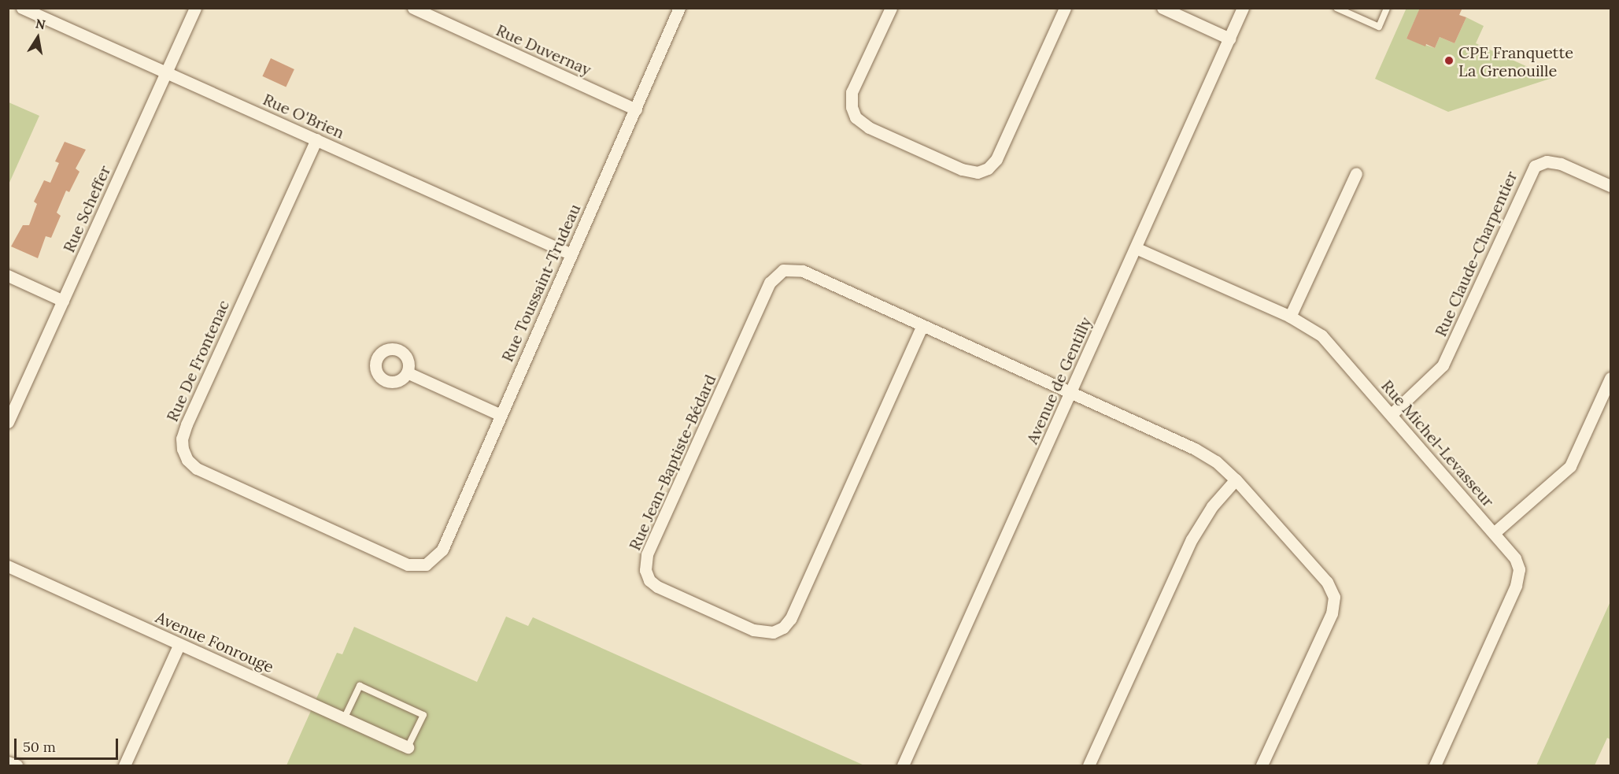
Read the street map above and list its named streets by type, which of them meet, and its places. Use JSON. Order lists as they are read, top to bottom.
{
  "streets": {
    "street": [
      "Rue Duvernay",
      "Rue O'Brien",
      "Rue Scheffer",
      "Rue Claude-Charpentier",
      "Rue Toussaint-Trudeau",
      "Rue De Frontenac",
      "Avenue de Gentilly",
      "Rue Michel-Levasseur",
      "Rue Jean-Baptiste-Bédard",
      "Avenue Fonrouge"
    ]
  },
  "crossings": [
    ["Rue Duvernay", "Rue Toussaint-Trudeau"],
    ["Rue O'Brien", "Rue Scheffer"],
    ["Rue O'Brien", "Rue Toussaint-Trudeau"],
    ["Rue O'Brien", "Rue De Frontenac"],
    ["Rue Claude-Charpentier", "Rue Michel-Levasseur"],
    ["Rue Toussaint-Trudeau", "Rue De Frontenac"],
    ["Avenue de Gentilly", "Rue Michel-Levasseur"],
    ["Avenue de Gentilly", "Rue Jean-Baptiste-Bédard"]
  ],
  "places": ["CPE Franquette La Grenouille"],
  "scale_bar": "50 m",
  "north": "top"
}
